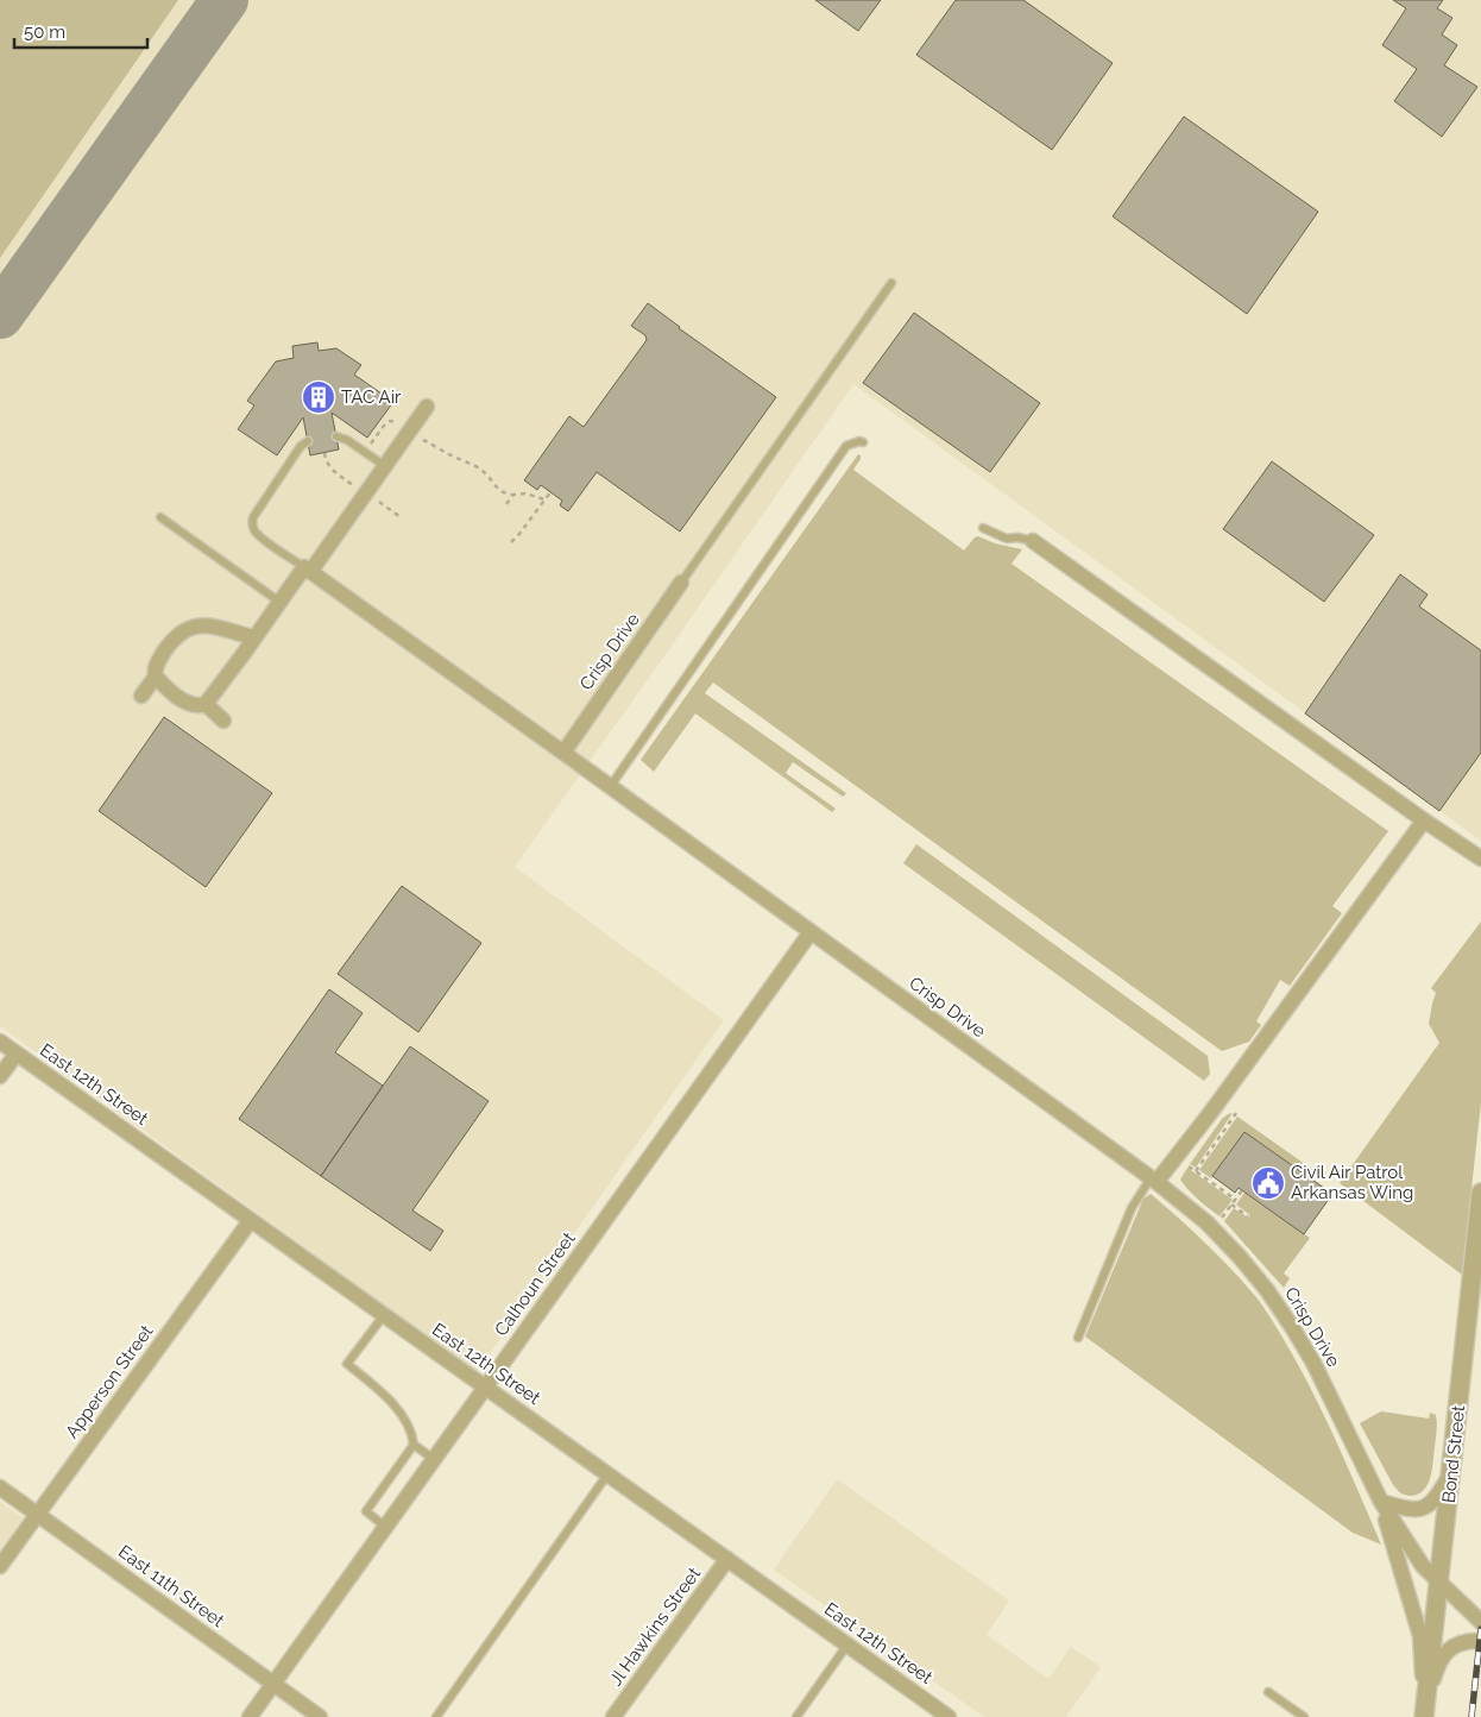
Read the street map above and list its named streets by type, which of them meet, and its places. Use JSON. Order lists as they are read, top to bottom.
{
  "streets": {
    "street": [
      "Crisp Drive",
      "East 12th Street",
      "Calhoun Street",
      "Apperson Street",
      "Bond Street",
      "East 11th Street",
      "Jl Hawkins Street"
    ]
  },
  "crossings": [
    ["Crisp Drive", "Calhoun Street"],
    ["Crisp Drive", "Bond Street"],
    ["East 12th Street", "Calhoun Street"],
    ["East 12th Street", "Apperson Street"],
    ["East 12th Street", "Jl Hawkins Street"],
    ["Calhoun Street", "East 11th Street"],
    ["Apperson Street", "East 11th Street"]
  ],
  "places": {
    "building": ["TAC Air"],
    "public building": ["Civil Air Patrol Arkansas Wing"]
  },
  "scale_bar": "50 m"
}
